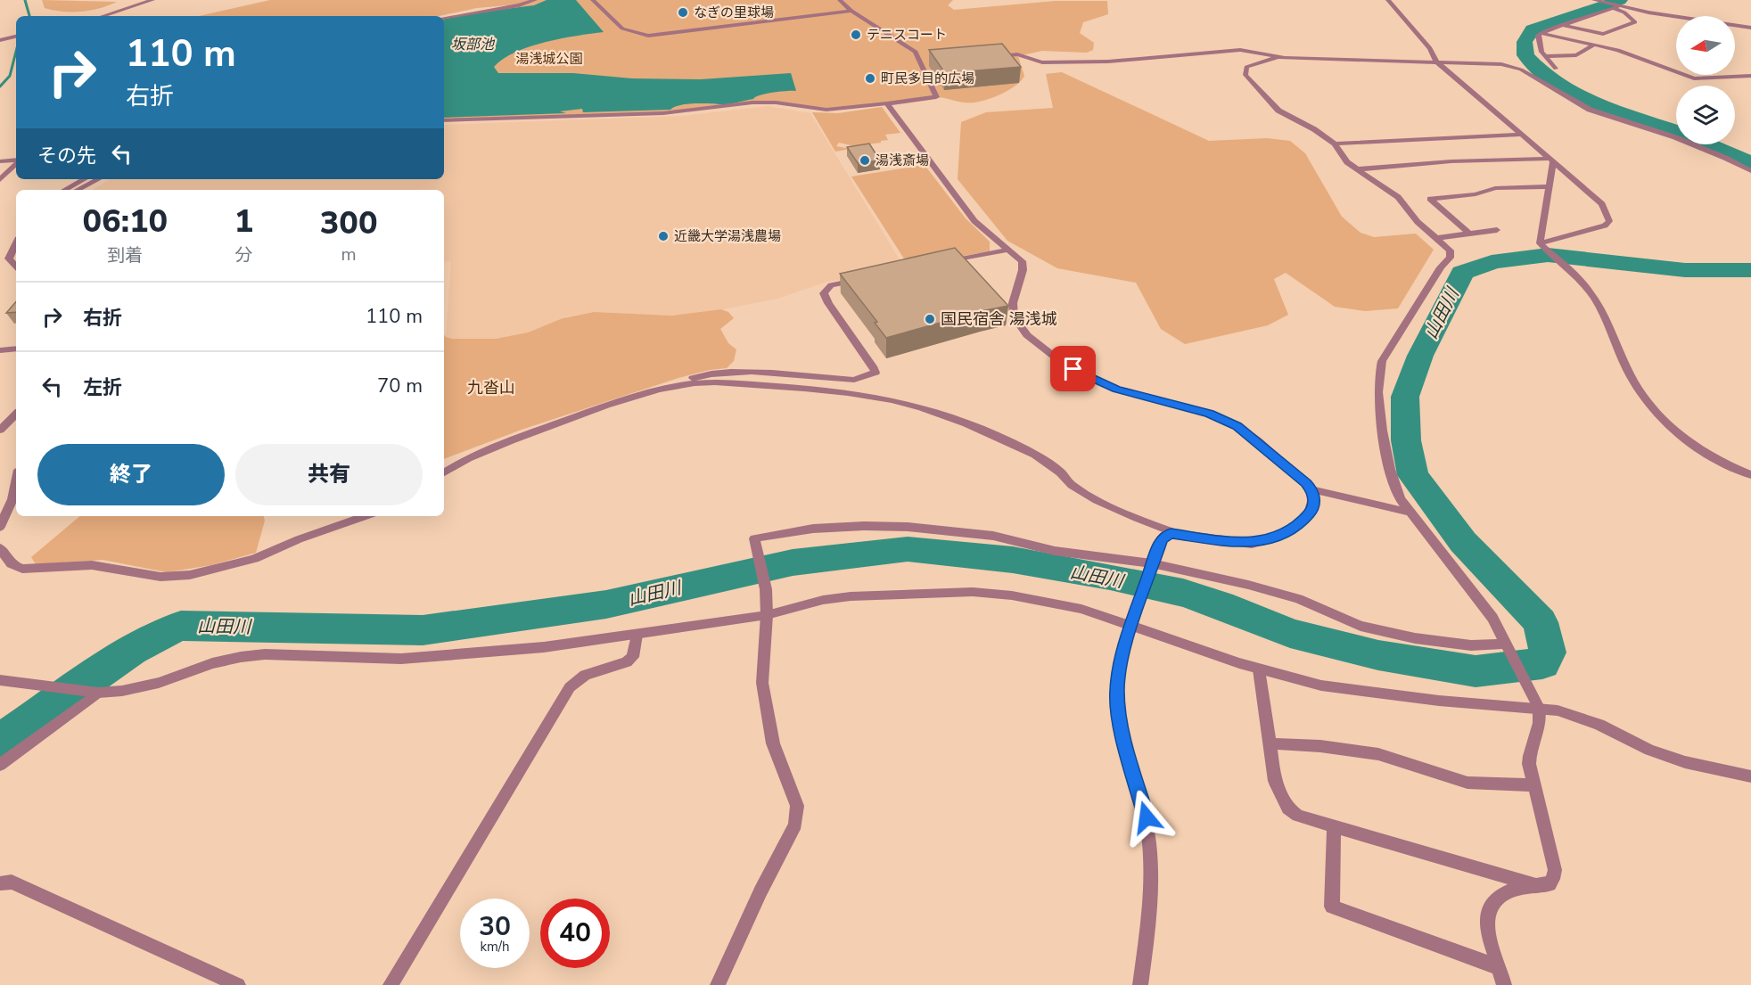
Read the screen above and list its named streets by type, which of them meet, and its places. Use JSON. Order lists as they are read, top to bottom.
{
  "water": ["坂部池", "山田川"],
  "parks": ["湯浅城公園", "九沓山"],
  "places": [
    "なぎの里球場",
    "テニスコート",
    "町民多目的広場",
    "湯浅斎場",
    "近畿大学湯浅農場",
    "国民宿舎 湯浅城"
  ],
  "north": "left",
  "page": {
    "turn": ["110 m", "右折"],
    "then": "その先",
    "eta": [
      "06:10",
      "到着",
      "1",
      "分",
      "300",
      "m"
    ],
    "list": [
      {
        "name": "右折",
        "value": "110 m"
      },
      {
        "name": "左折",
        "value": "70 m"
      }
    ],
    "buttons": ["終了", "共有"],
    "speed": "30 km/h",
    "limit": "40"
  }
}
